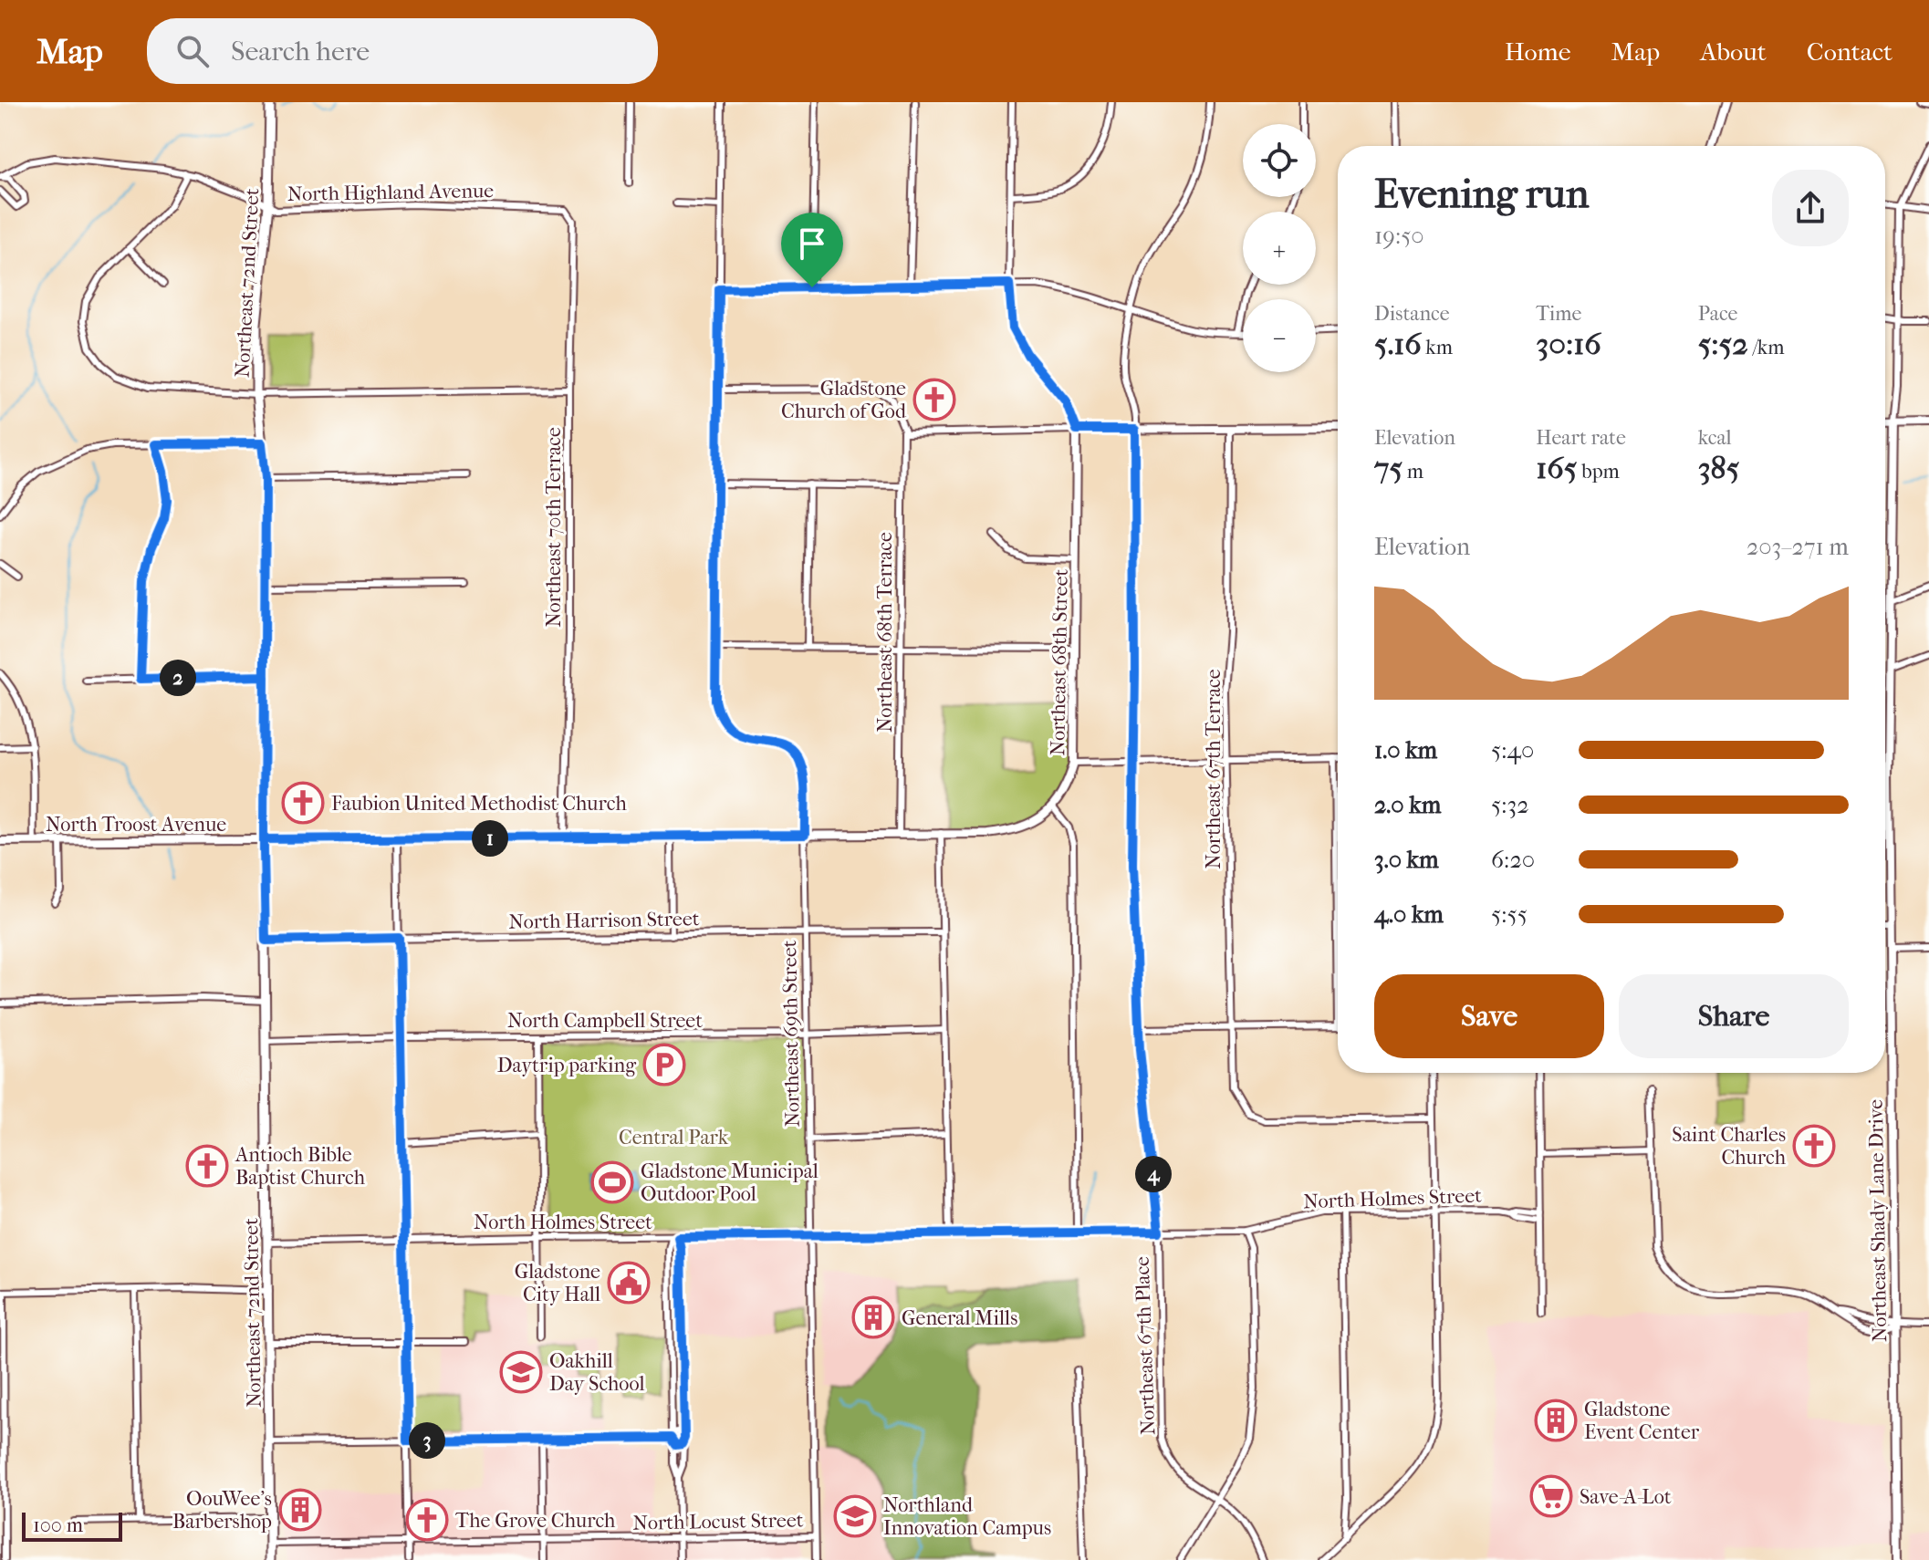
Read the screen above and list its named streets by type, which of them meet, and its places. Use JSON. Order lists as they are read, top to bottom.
{
  "streets": {
    "main road": ["Northeast 72nd Street"],
    "street": [
      "North Highland Avenue",
      "Northeast 70th Terrace",
      "Northeast 68th Terrace",
      "Northeast 68th Street",
      "Northeast 67th Terrace",
      "North Troost Avenue",
      "North Harrison Street",
      "North Campbell Street",
      "Northeast 69th Street",
      "North Holmes Street",
      "Northeast Shady Lane Drive",
      "Northeast 67th Place",
      "North Locust Street"
    ]
  },
  "crossings": [
    ["North Highland Avenue", "Northeast 72nd Street"],
    ["North Highland Avenue", "Northeast 70th Terrace"],
    ["Northeast 72nd Street", "North Troost Avenue"],
    ["Northeast 72nd Street", "North Harrison Street"],
    ["Northeast 72nd Street", "North Campbell Street"],
    ["Northeast 72nd Street", "North Holmes Street"],
    ["Northeast 72nd Street", "North Locust Street"],
    ["Northeast 70th Terrace", "North Troost Avenue"],
    ["Northeast 68th Terrace", "North Troost Avenue"],
    ["Northeast 68th Street", "North Troost Avenue"],
    ["North Troost Avenue", "Northeast 69th Street"],
    ["North Harrison Street", "Northeast 69th Street"],
    ["North Campbell Street", "Northeast 69th Street"],
    ["Northeast 69th Street", "North Holmes Street"],
    ["Northeast 69th Street", "North Locust Street"],
    ["North Holmes Street", "Northeast 67th Place"]
  ],
  "parks": ["Central Park"],
  "places": {
    "church": [
      "Gladstone Church of God",
      "Faubion United Methodist Church",
      "Saint Charles Church",
      "Antioch Bible Baptist Church",
      "The Grove Church"
    ],
    "parking": ["Daytrip parking"],
    "sports": ["Gladstone Municipal Outdoor Pool"],
    "public building": ["Gladstone City Hall"],
    "building": ["General Mills", "Gladstone Event Center", "OouWee's Barbershop"],
    "school or university": ["Oakhill Day School", "Northland Innovation Campus"],
    "supermarket": ["Save-A-Lot"]
  },
  "scale_bar": "100 m",
  "page": {
    "header": "Map",
    "search": "Search here",
    "nav": [
      "Home",
      "Map",
      "About",
      "Contact"
    ],
    "map_buttons": ["+", "−"],
    "heading": ["Evening run", "19:50"],
    "stats": [
      ["Distance", "5.16 km"],
      ["Time", "30:16"],
      ["Pace", "5:52 /km"],
      ["Elevation", "75 m"],
      ["Heart rate", "165 bpm"],
      ["kcal", "385"]
    ],
    "chart": ["Elevation", "203–271 m"],
    "pins": [
      "2",
      "1",
      "4",
      "3"
    ],
    "list": [
      {
        "name": "1.0 km",
        "note": "5:40"
      },
      {
        "name": "2.0 km",
        "note": "5:32"
      },
      {
        "name": "3.0 km",
        "note": "6:20"
      },
      {
        "name": "4.0 km",
        "note": "5:55"
      }
    ],
    "buttons": ["Save", "Share"],
    "scale": "100 m"
  }
}
